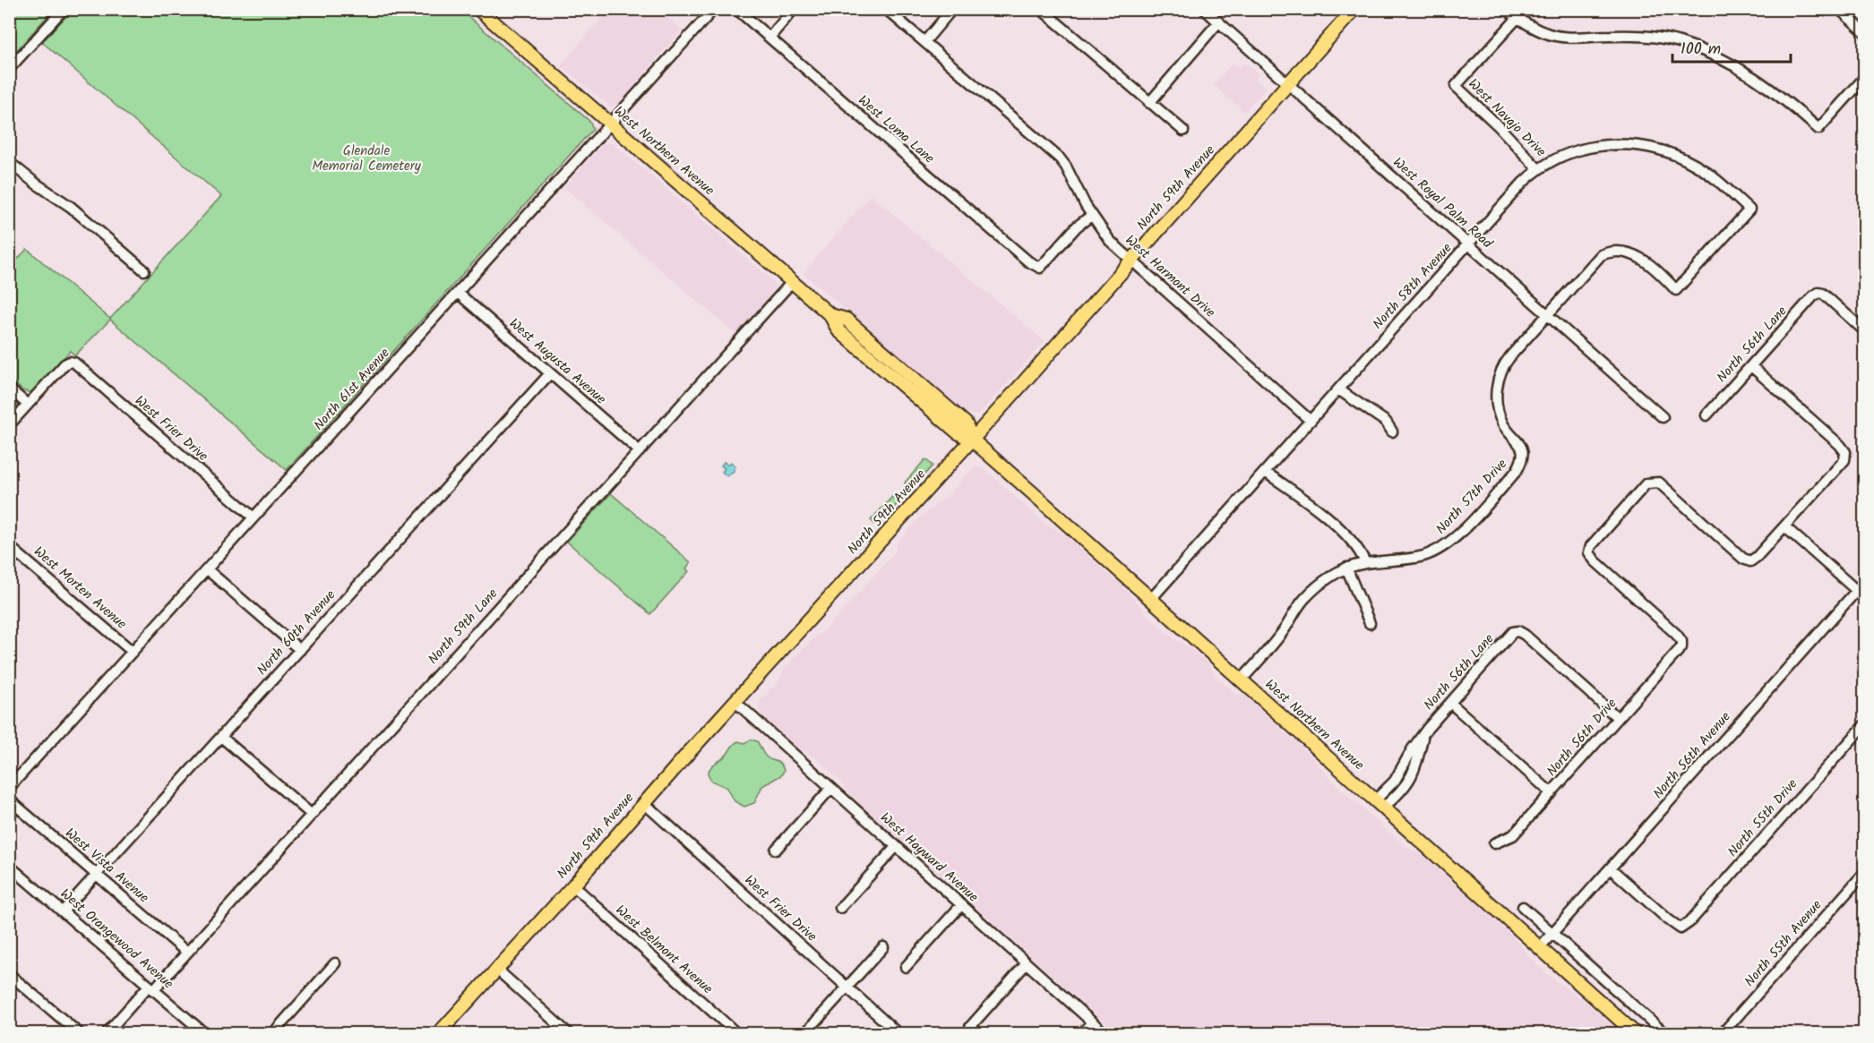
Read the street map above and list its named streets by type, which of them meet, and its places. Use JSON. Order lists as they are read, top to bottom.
{
  "streets": {
    "main road": ["West Northern Avenue", "North 59th Avenue"],
    "street": [
      "West Navajo Drive",
      "West Loma Lane",
      "West Royal Palm Road",
      "West Harmont Drive",
      "North 58th Avenue",
      "North 56th Lane",
      "West Augusta Avenue",
      "North 61st Avenue",
      "West Frier Drive",
      "North 57th Drive",
      "West Morten Avenue",
      "North 59th Lane",
      "North 60th Avenue",
      "North 56th Drive",
      "North 56th Avenue",
      "North 55th Drive",
      "West Hayward Avenue",
      "West Vista Avenue",
      "West Orangewood Avenue",
      "North 55th Avenue",
      "West Belmont Avenue"
    ]
  },
  "crossings": [
    ["West Navajo Drive", "North 58th Avenue"],
    ["West Loma Lane", "West Harmont Drive"],
    ["West Northern Avenue", "North 59th Avenue"],
    ["West Northern Avenue", "North 58th Avenue"],
    ["West Northern Avenue", "North 56th Lane"],
    ["West Northern Avenue", "North 61st Avenue"],
    ["West Northern Avenue", "North 57th Drive"],
    ["West Northern Avenue", "North 59th Lane"],
    ["West Northern Avenue", "North 56th Avenue"],
    ["North 59th Avenue", "West Royal Palm Road"],
    ["North 59th Avenue", "West Harmont Drive"],
    ["North 59th Avenue", "West Frier Drive"],
    ["North 59th Avenue", "West Hayward Avenue"],
    ["North 59th Avenue", "West Belmont Avenue"],
    ["West Royal Palm Road", "North 58th Avenue"],
    ["West Royal Palm Road", "North 57th Drive"],
    ["West Harmont Drive", "North 58th Avenue"],
    ["North 58th Avenue", "North 57th Drive"],
    ["North 56th Lane", "North 56th Drive"],
    ["West Augusta Avenue", "North 61st Avenue"],
    ["West Augusta Avenue", "North 59th Lane"],
    ["West Augusta Avenue", "North 60th Avenue"],
    ["North 61st Avenue", "West Frier Drive"],
    ["North 61st Avenue", "West Morten Avenue"],
    ["North 59th Lane", "West Vista Avenue"],
    ["North 59th Lane", "West Orangewood Avenue"],
    ["North 60th Avenue", "West Vista Avenue"],
    ["North 60th Avenue", "West Orangewood Avenue"],
    ["North 56th Avenue", "North 55th Drive"]
  ],
  "parks": ["Glendale Memorial Cemetery"],
  "scale_bar": "100 m"
}
